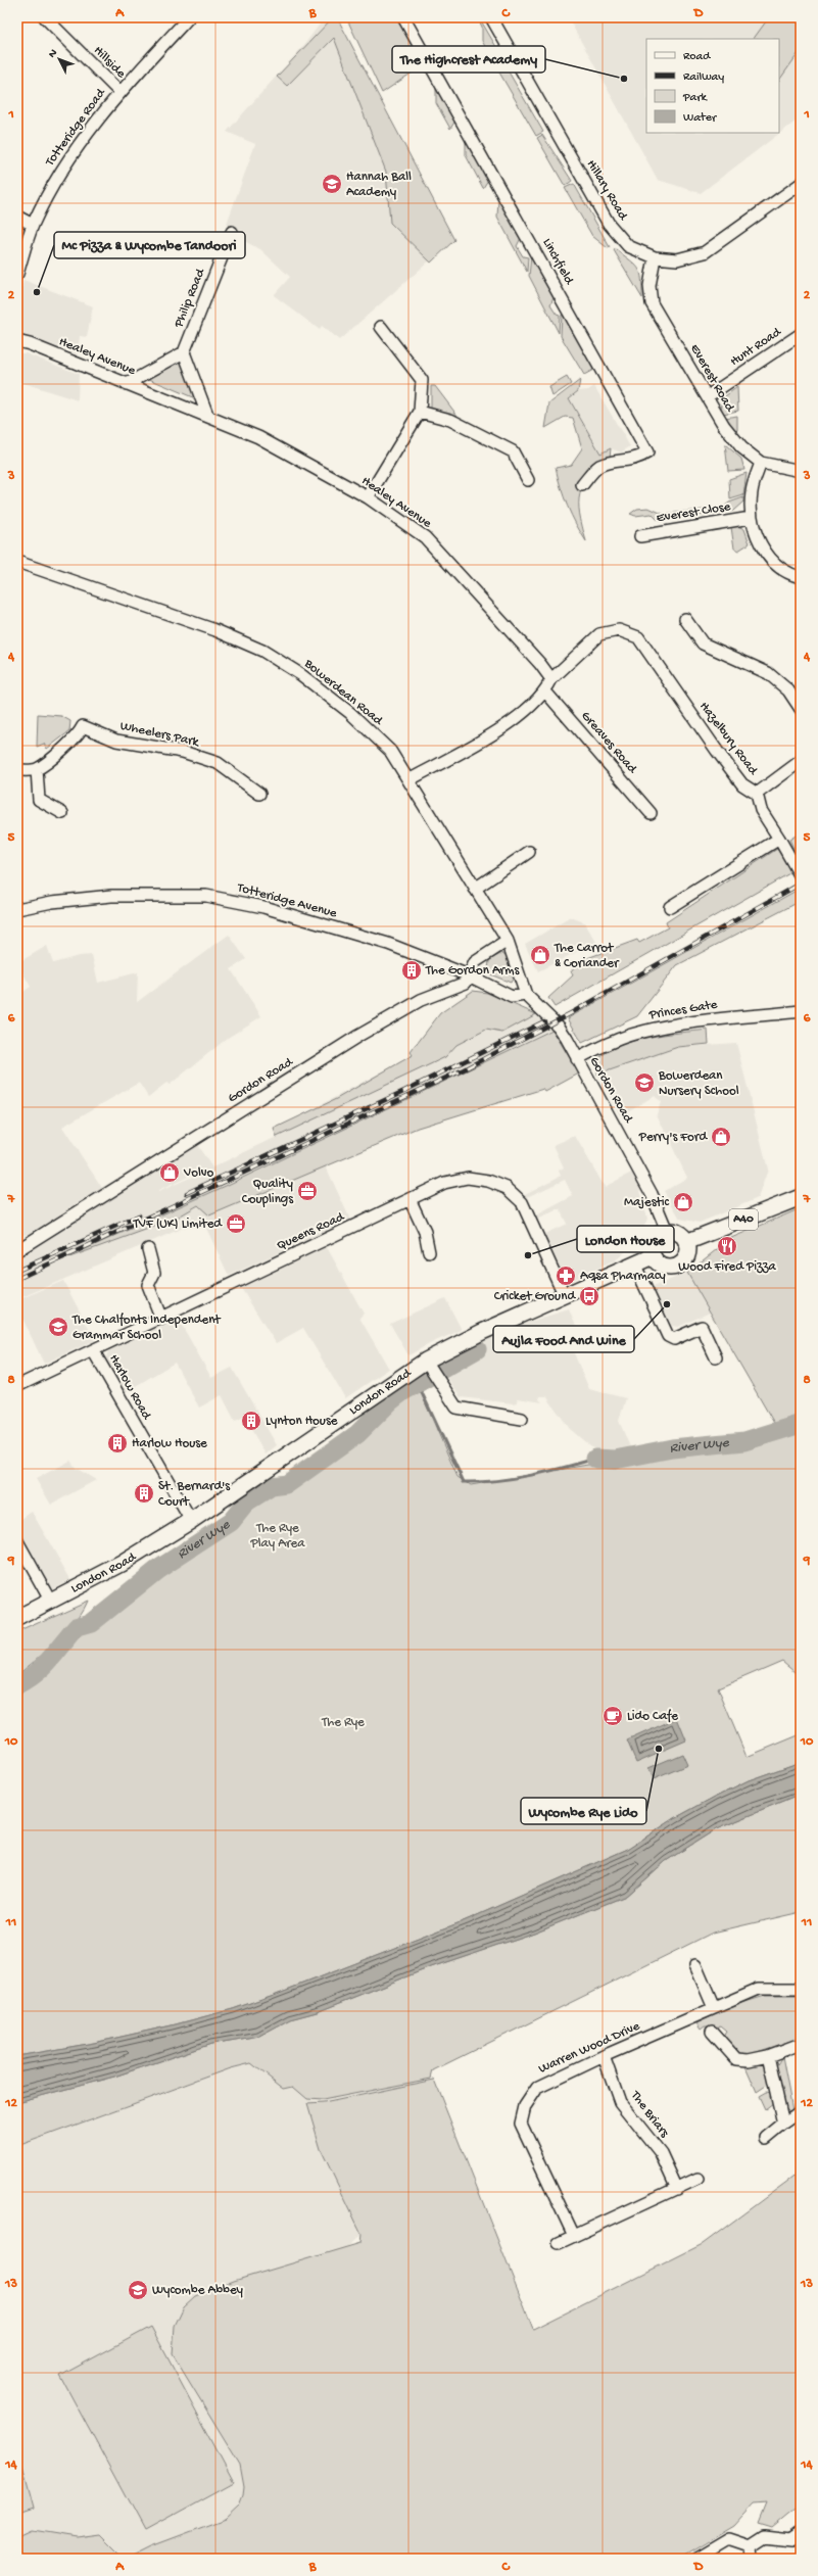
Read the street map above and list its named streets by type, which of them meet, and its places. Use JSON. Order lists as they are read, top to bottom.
{
  "streets": {
    "main road": ["A40", "London Road"],
    "street": [
      "Hillside",
      "Totteridge Road",
      "Hillary Road",
      "Linchfield",
      "Philip Road",
      "Hunt Road",
      "Healey Avenue",
      "Everest Road",
      "Everest Close",
      "Bowerdean Road",
      "Wheelers Park",
      "Hazelbury Road",
      "Greaves Road",
      "Totteridge Avenue",
      "Princes Gate",
      "Gordon Road",
      "Queens Road",
      "Harlow Road",
      "Warren Wood Drive",
      "The Briars"
    ]
  },
  "crossings": [
    ["Hillside", "Totteridge Road"],
    ["Hillary Road", "Everest Road"],
    ["Hunt Road", "Everest Road"],
    ["Healey Avenue", "Hazelbury Road"],
    ["Bowerdean Road", "Gordon Road"],
    ["Totteridge Avenue", "Gordon Road"],
    ["Princes Gate", "Gordon Road"],
    ["Gordon Road", "A40"],
    ["Gordon Road", "London Road"],
    ["A40", "London Road"],
    ["Queens Road", "Harlow Road"],
    ["Queens Road", "London Road"],
    ["Harlow Road", "London Road"],
    ["Warren Wood Drive", "The Briars"]
  ],
  "water": ["River Wye"],
  "parks": ["The Rye Play Area", "The Rye"],
  "places": {
    "other": [
      "The Highcrest Academy",
      "Mc Pizza & Wycombe Tandoori",
      "London House",
      "Aujla Food And Wine",
      "Wycombe Rye Lido"
    ],
    "school or university": [
      "Hannah Ball Academy",
      "Bowerdean Nursery School",
      "The Chalfonts Independent Grammar School",
      "Wycombe Abbey"
    ],
    "shop": [
      "The Carrot & Coriander",
      "Perry's Ford",
      "Volvo",
      "Majestic"
    ],
    "building": [
      "The Gordon Arms",
      "Lynton House",
      "Harlow House",
      "St. Bernard's Court"
    ],
    "office": ["Quality Couplings", "TVF (UK) Limited"],
    "restaurant": ["Wood Fired Pizza"],
    "pharmacy": ["Aqsa Pharmacy"],
    "bus stop": ["Cricket Ground"],
    "cafe": ["Lido Cafe"]
  },
  "legend": [
    "Road",
    "Railway",
    "Park",
    "Water"
  ],
  "north": "top left",
  "grid": {
    "columns": [
      "A",
      "B",
      "C",
      "D"
    ],
    "rows": [
      "1",
      "2",
      "3",
      "4",
      "5",
      "6",
      "7",
      "8",
      "9",
      "10",
      "11",
      "12",
      "13",
      "14"
    ]
  }
}
